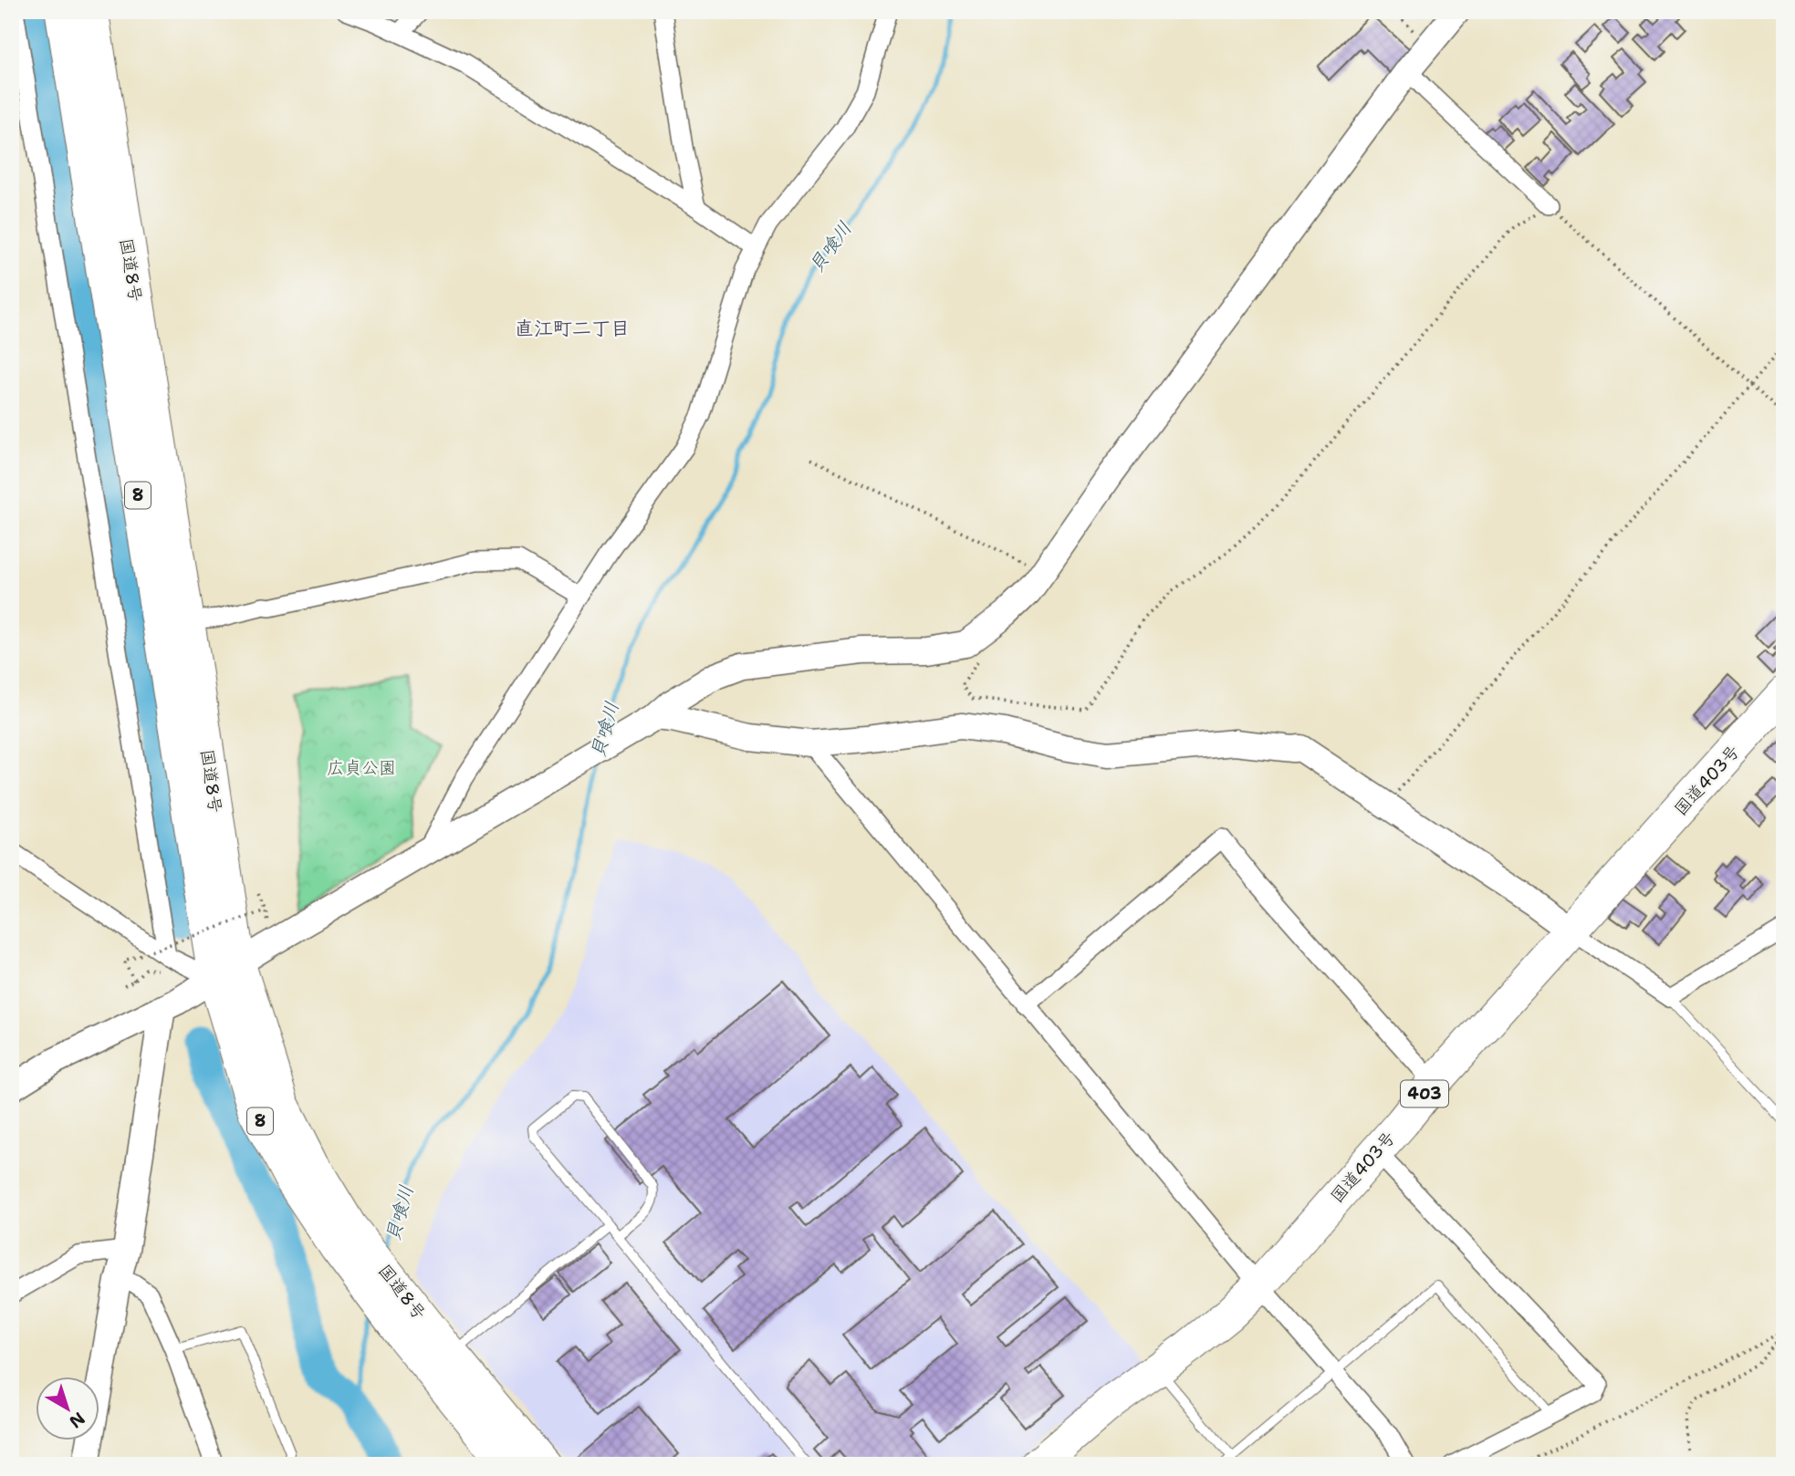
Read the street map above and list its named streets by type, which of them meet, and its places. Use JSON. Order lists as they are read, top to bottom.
{
  "streets": {
    "highway": [
      "国道8号",
      "8",
      "国道403号",
      "403"
    ]
  },
  "districts": ["直江町二丁目"],
  "water": ["貝喰川"],
  "parks": ["広貞公園"],
  "north": "bottom right"
}
